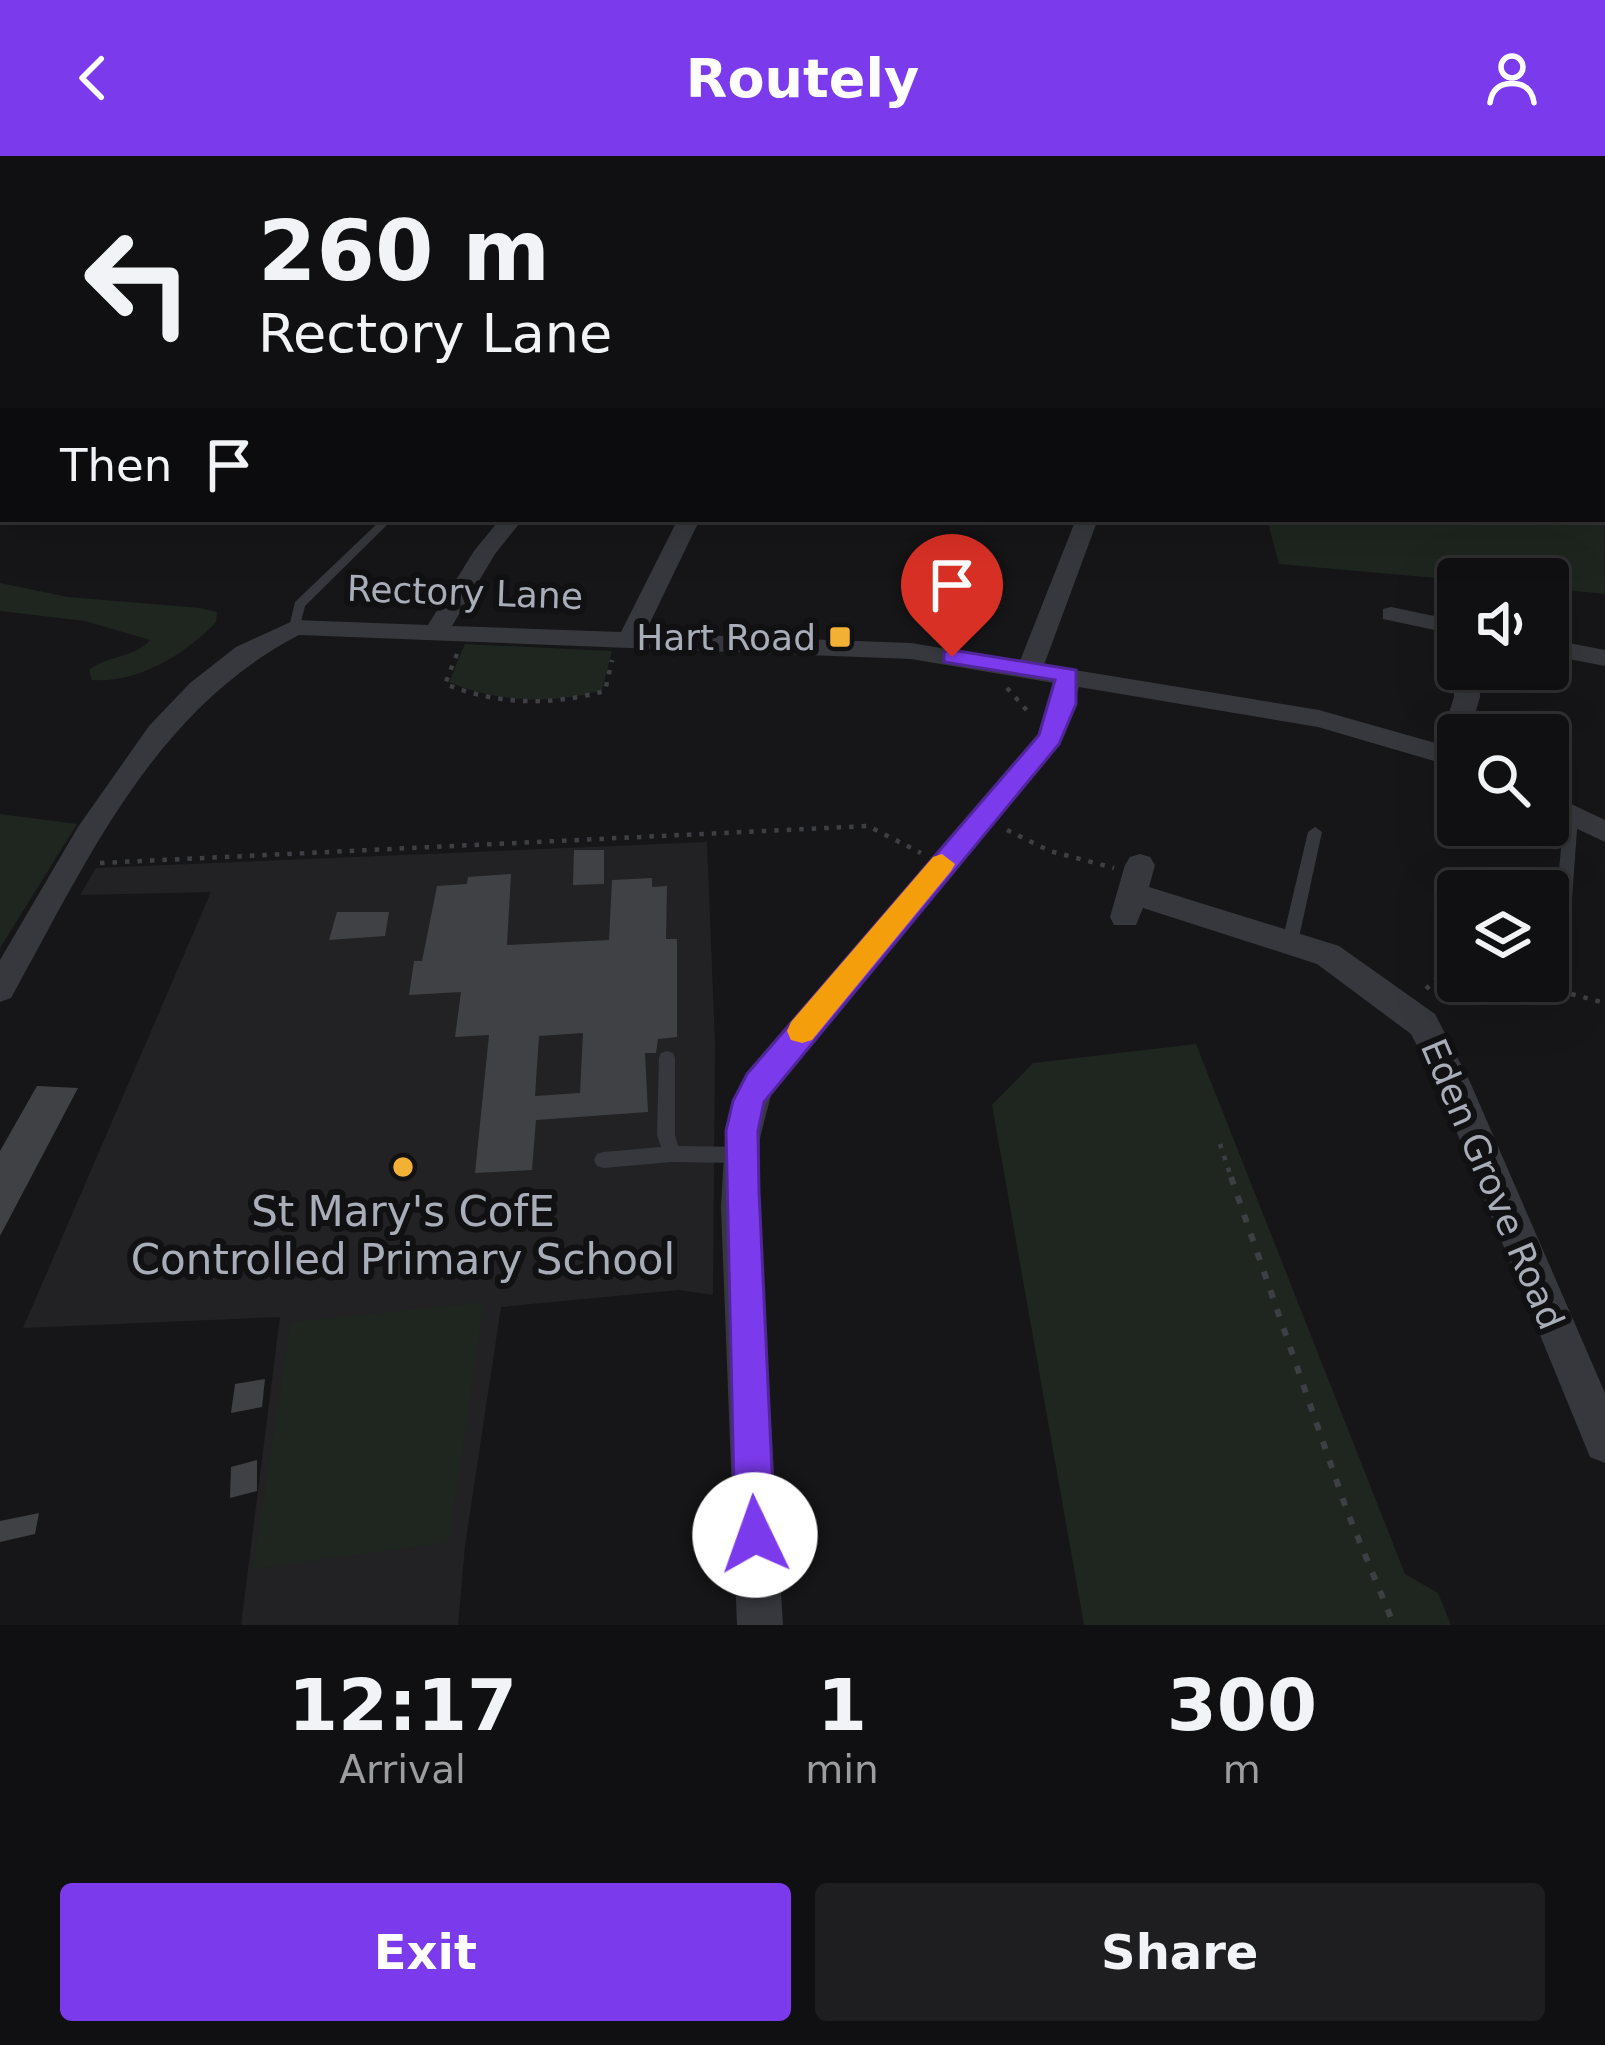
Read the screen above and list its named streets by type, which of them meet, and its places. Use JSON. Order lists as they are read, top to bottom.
{
  "streets": {
    "street": ["Rectory Lane", "Eden Grove Road"]
  },
  "places": {
    "transit": ["Hart Road"],
    "other": ["St Mary's CofE Controlled Primary School"]
  },
  "page": {
    "header": "Routely",
    "turn": ["260 m", "Rectory Lane"],
    "then": "Then",
    "eta": [
      "12:17",
      "Arrival",
      "1",
      "min",
      "300",
      "m"
    ],
    "buttons": ["Exit", "Share"]
  }
}
